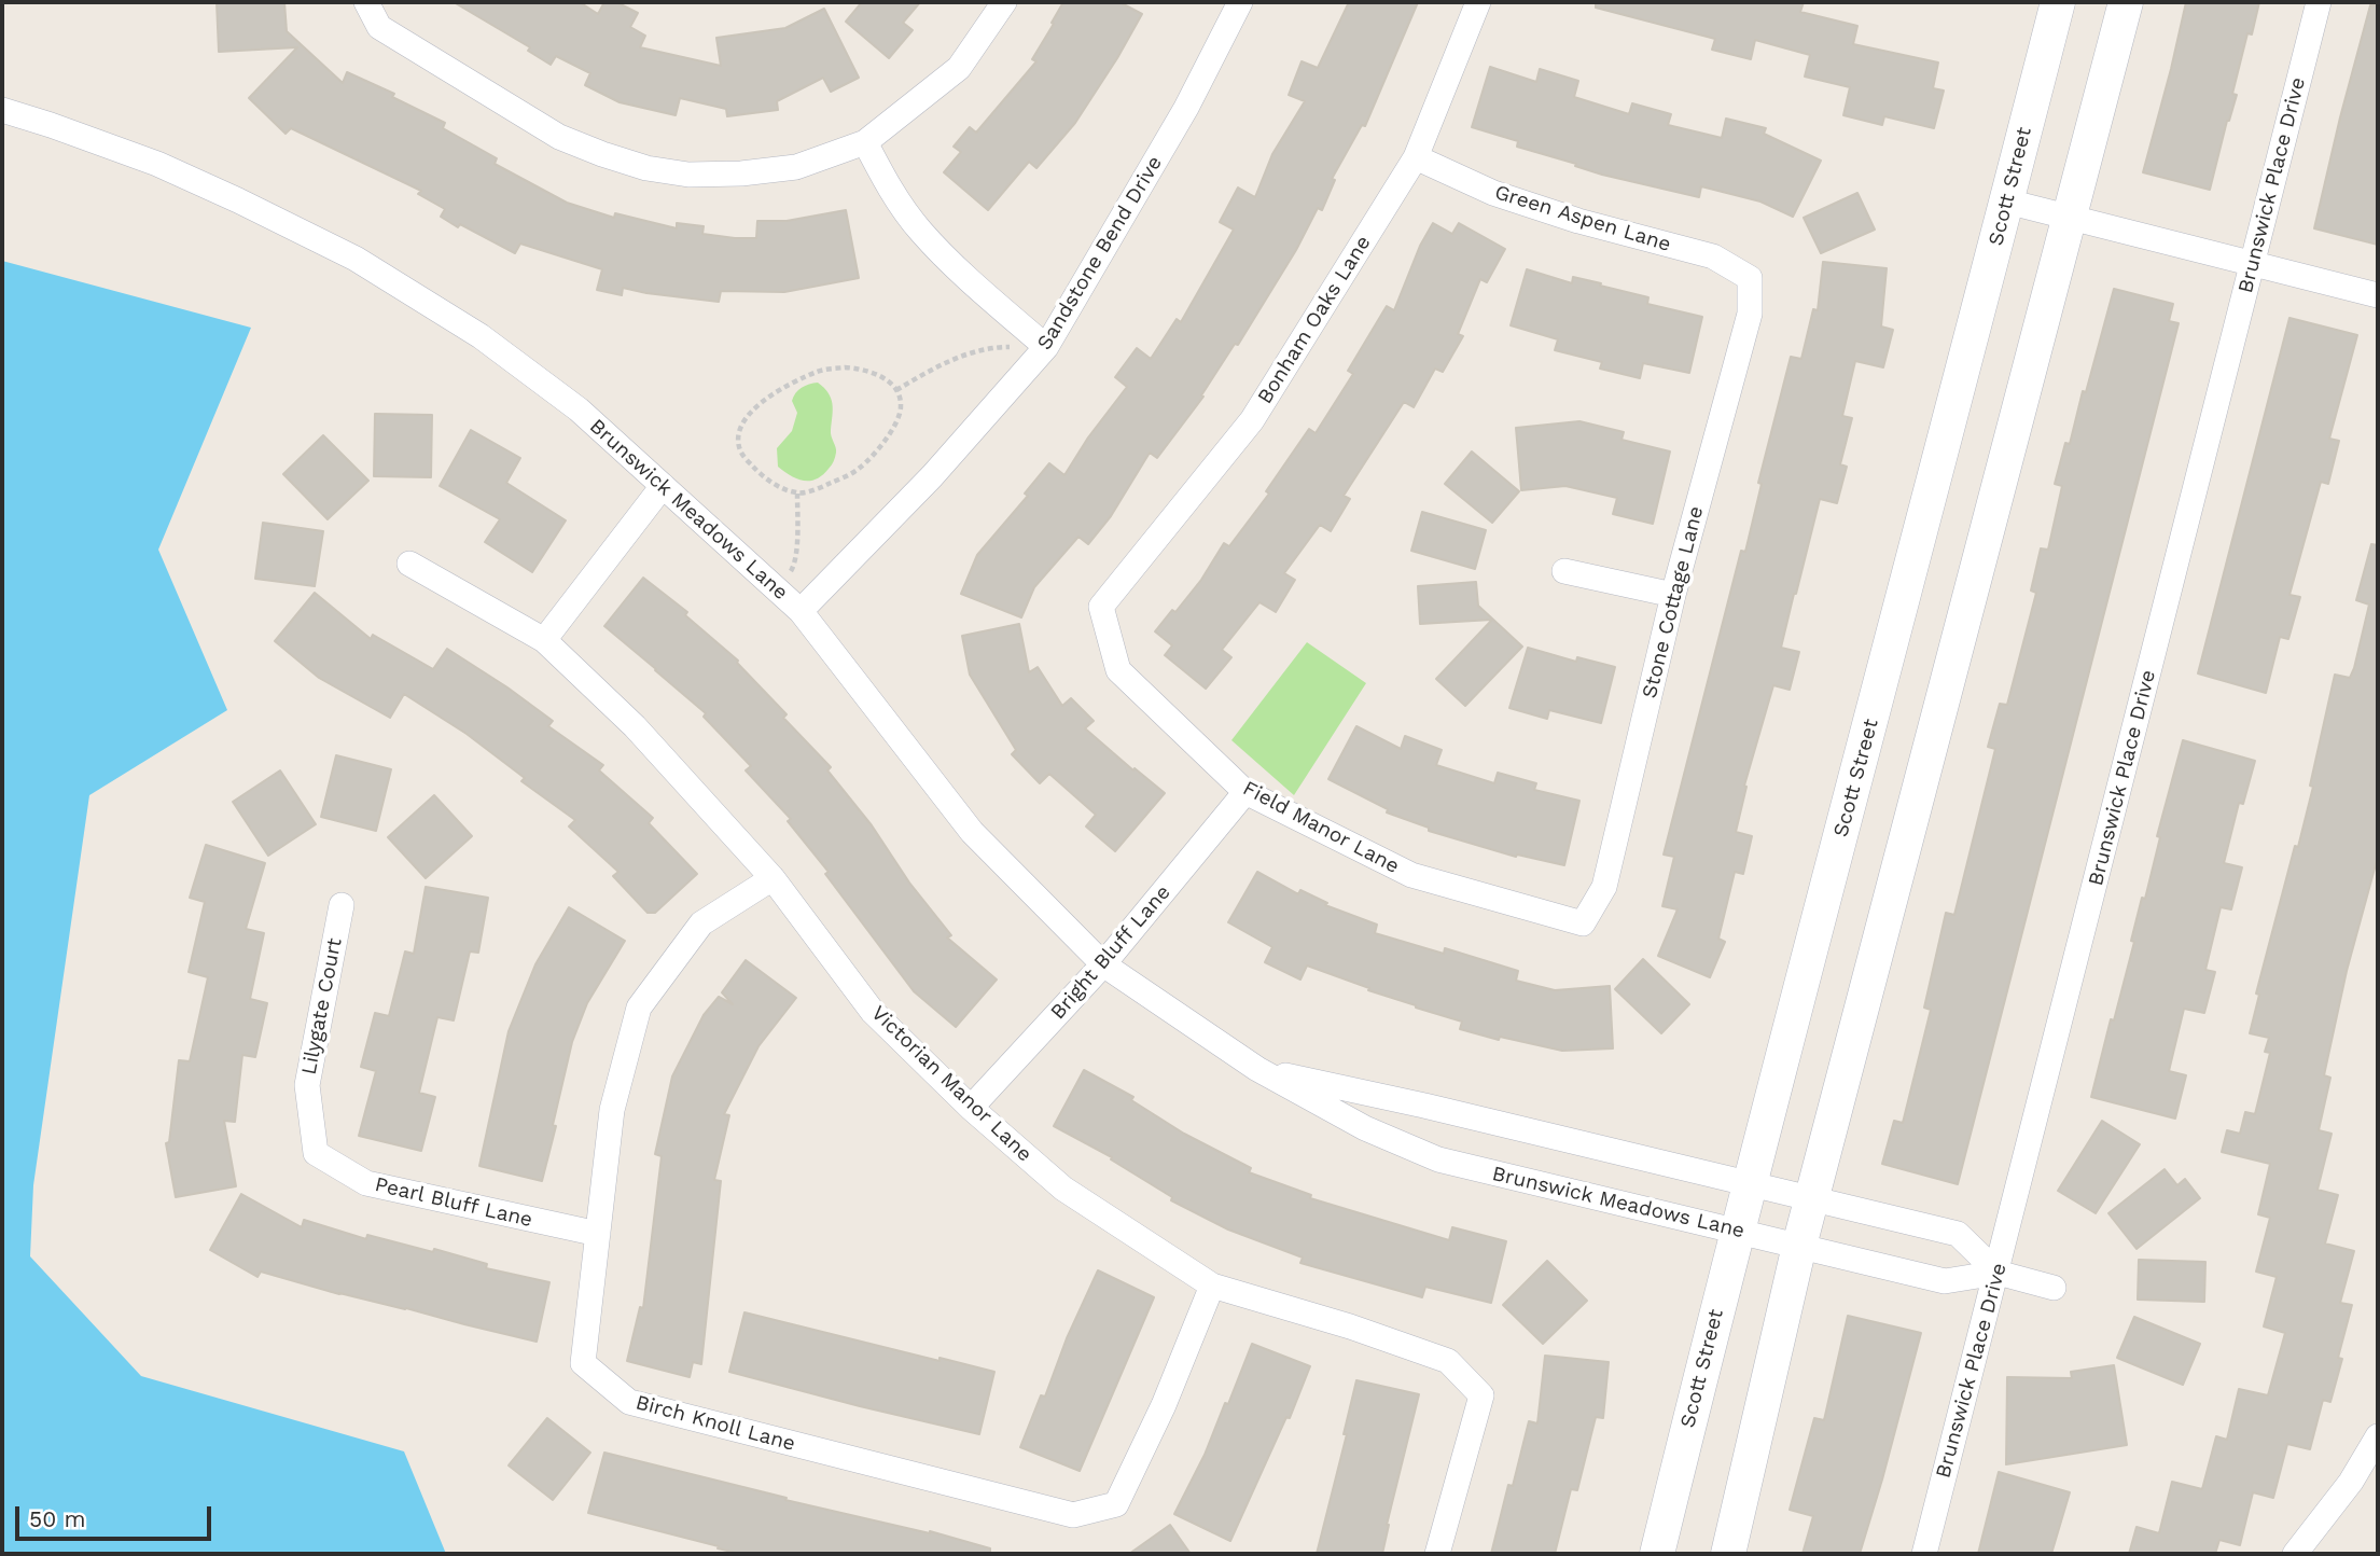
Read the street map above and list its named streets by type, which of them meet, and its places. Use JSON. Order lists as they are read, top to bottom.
{
  "streets": {
    "main road": ["Scott Street"],
    "street": [
      "Brunswick Place Drive",
      "Green Aspen Lane",
      "Sandstone Bend Drive",
      "Bonham Oaks Lane",
      "Brunswick Meadows Lane",
      "Stone Cottage Lane",
      "Field Manor Lane",
      "Bright Bluff Lane",
      "Lilygate Court",
      "Victorian Manor Lane",
      "Pearl Bluff Lane",
      "Birch Knoll Lane"
    ]
  },
  "crossings": [
    ["Brunswick Place Drive", "Brunswick Meadows Lane"],
    ["Scott Street", "Brunswick Meadows Lane"],
    ["Green Aspen Lane", "Bonham Oaks Lane"],
    ["Green Aspen Lane", "Stone Cottage Lane"],
    ["Sandstone Bend Drive", "Brunswick Meadows Lane"],
    ["Bonham Oaks Lane", "Field Manor Lane"],
    ["Brunswick Meadows Lane", "Bright Bluff Lane"],
    ["Stone Cottage Lane", "Field Manor Lane"],
    ["Field Manor Lane", "Bright Bluff Lane"],
    ["Bright Bluff Lane", "Victorian Manor Lane"],
    ["Lilygate Court", "Pearl Bluff Lane"],
    ["Victorian Manor Lane", "Birch Knoll Lane"],
    ["Pearl Bluff Lane", "Birch Knoll Lane"]
  ],
  "scale_bar": "50 m"
}
